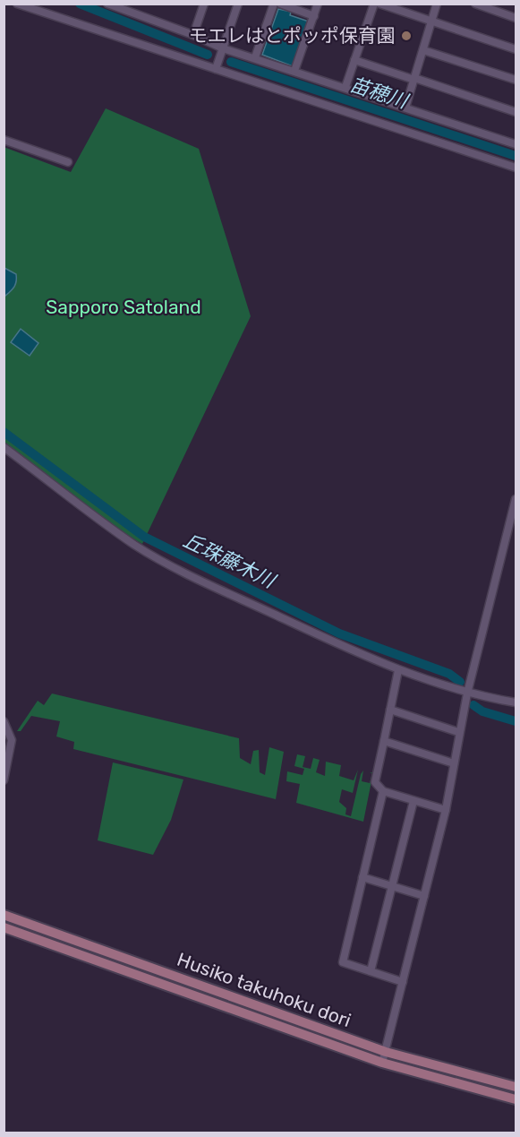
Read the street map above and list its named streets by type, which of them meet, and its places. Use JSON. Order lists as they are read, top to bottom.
{
  "streets": {
    "main road": ["Husiko takuhoku dori"]
  },
  "water": ["苗穂川", "丘珠藤木川"],
  "parks": ["Sapporo Satoland"],
  "places": ["モエレはとポッポ保育園"]
}
